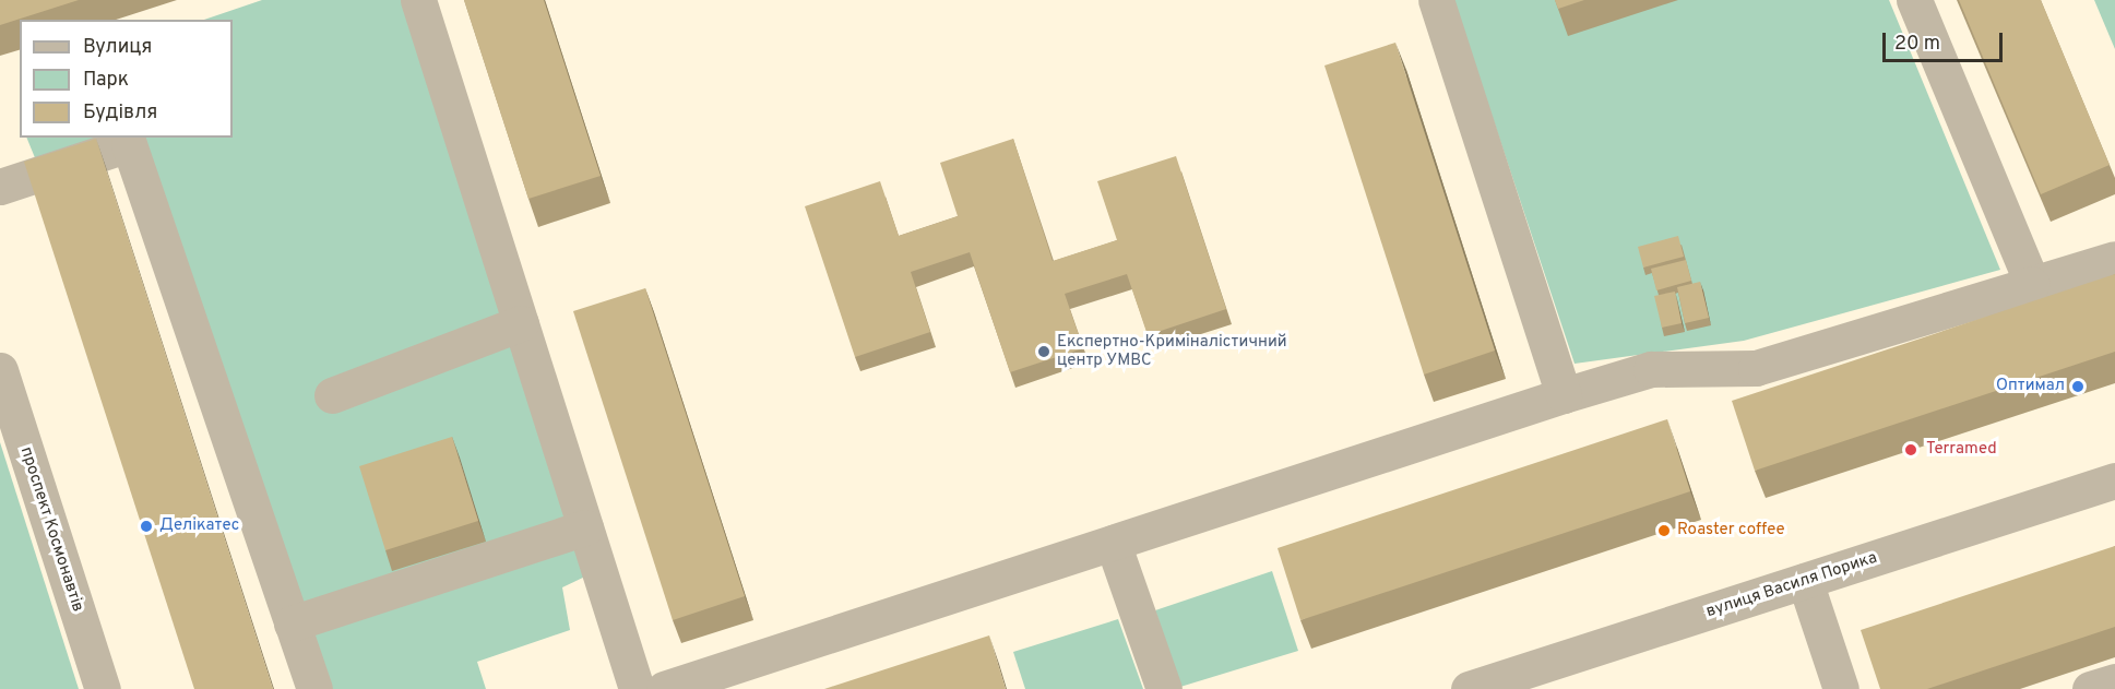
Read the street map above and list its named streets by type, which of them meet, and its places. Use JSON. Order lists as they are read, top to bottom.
{
  "streets": {
    "street": ["проспект Космонавтів", "вулиця Василя Порика"]
  },
  "places": [
    "Експертно-Криміналістичний центр УМВС",
    "Оптимал",
    "Terramed",
    "Делікатес",
    "Roaster coffee"
  ],
  "legend": ["Вулиця", "Парк", "Будівля"],
  "scale_bar": "20 m"
}
